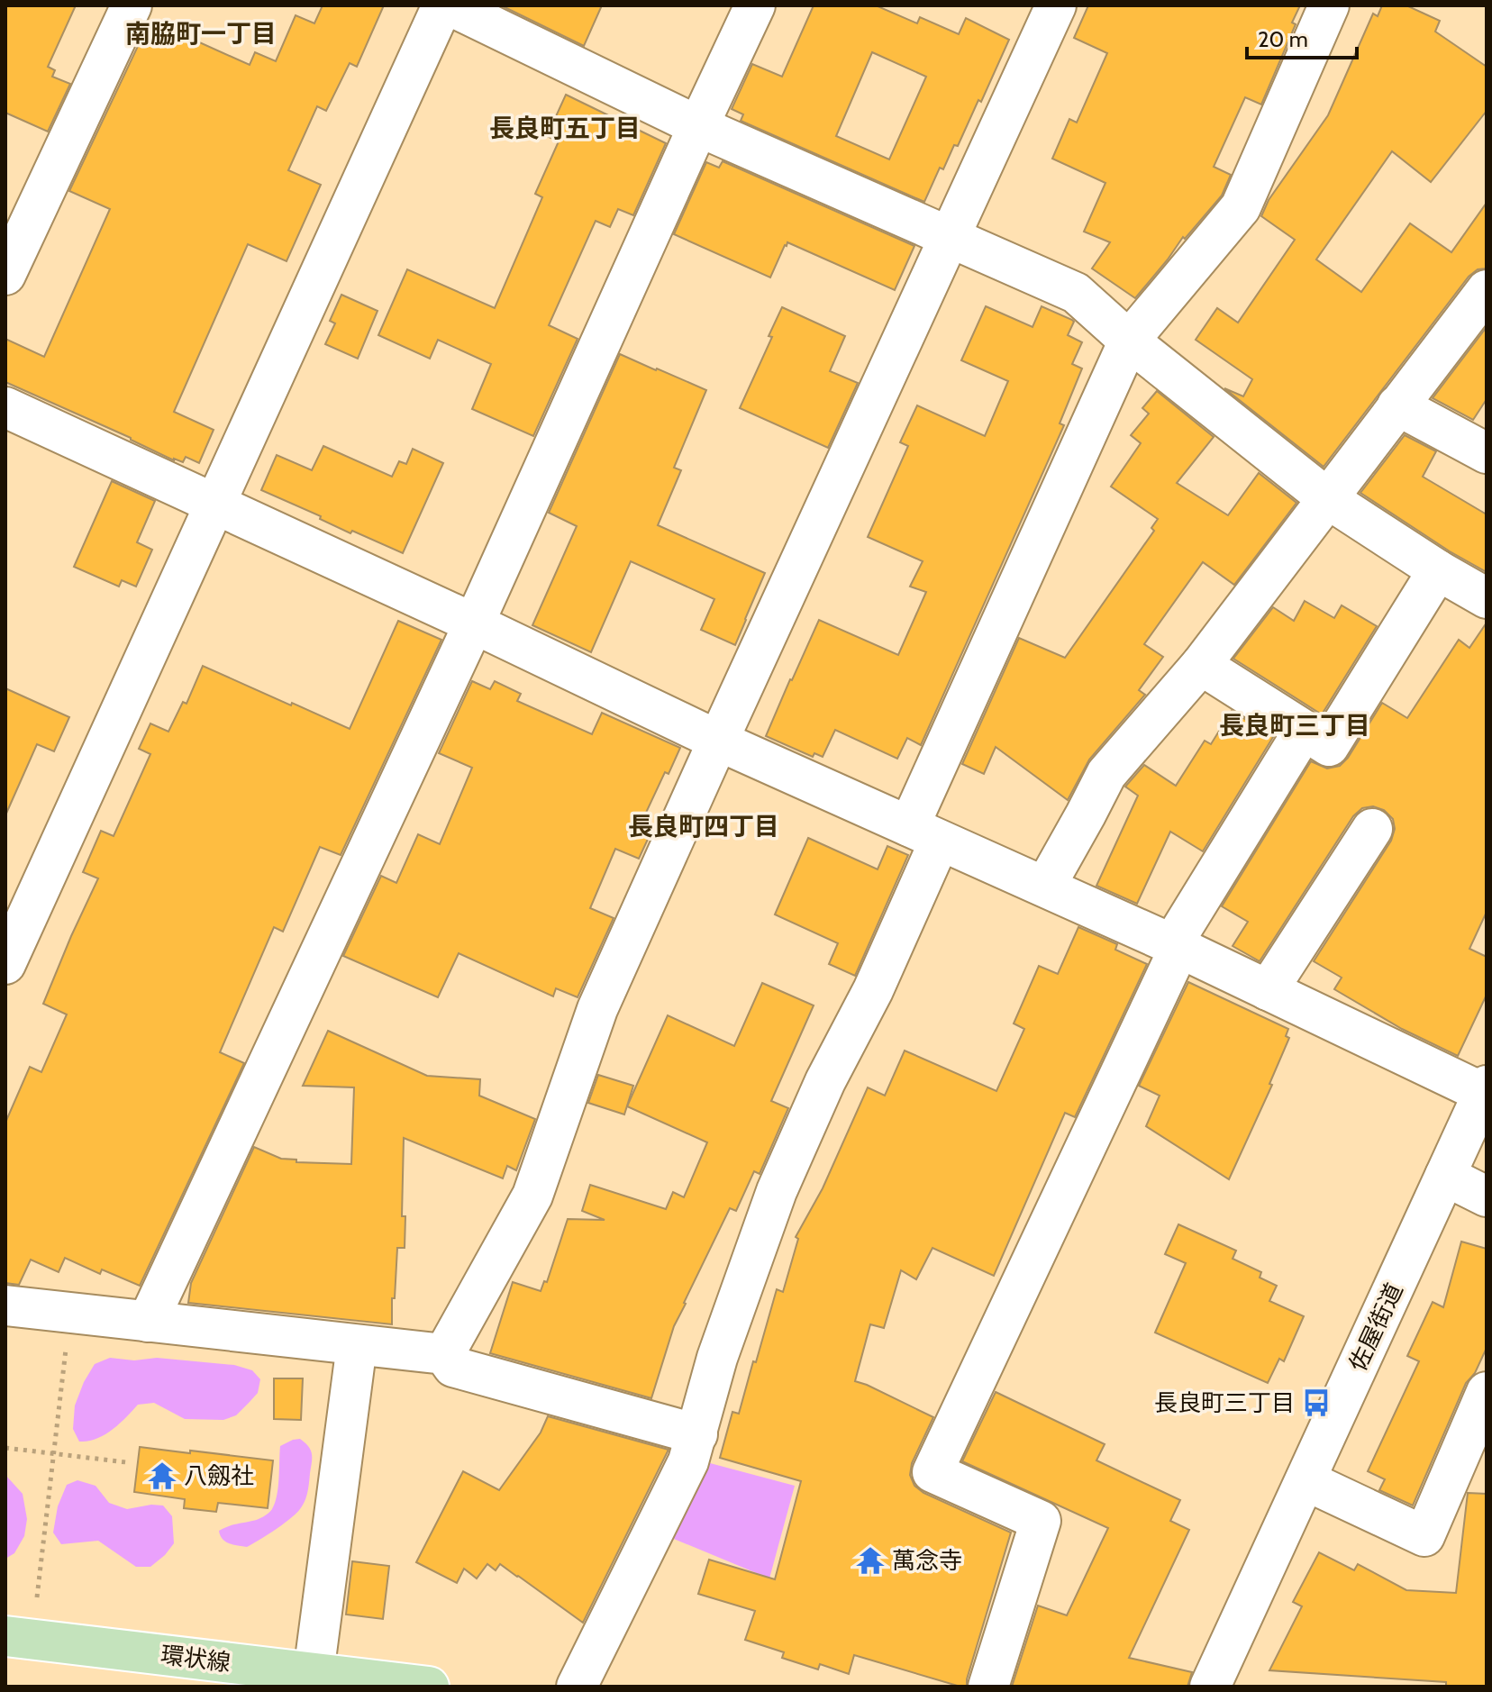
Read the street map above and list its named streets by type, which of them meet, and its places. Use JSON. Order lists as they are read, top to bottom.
{
  "streets": {
    "main road": ["環状線"],
    "street": ["佐屋街道"]
  },
  "districts": [
    "南脇町一丁目",
    "長良町五丁目",
    "長良町三丁目",
    "長良町四丁目"
  ],
  "places": {
    "bus stop": ["長良町三丁目"],
    "temple": ["八劔社", "萬念寺"]
  },
  "scale_bar": "20 m"
}
